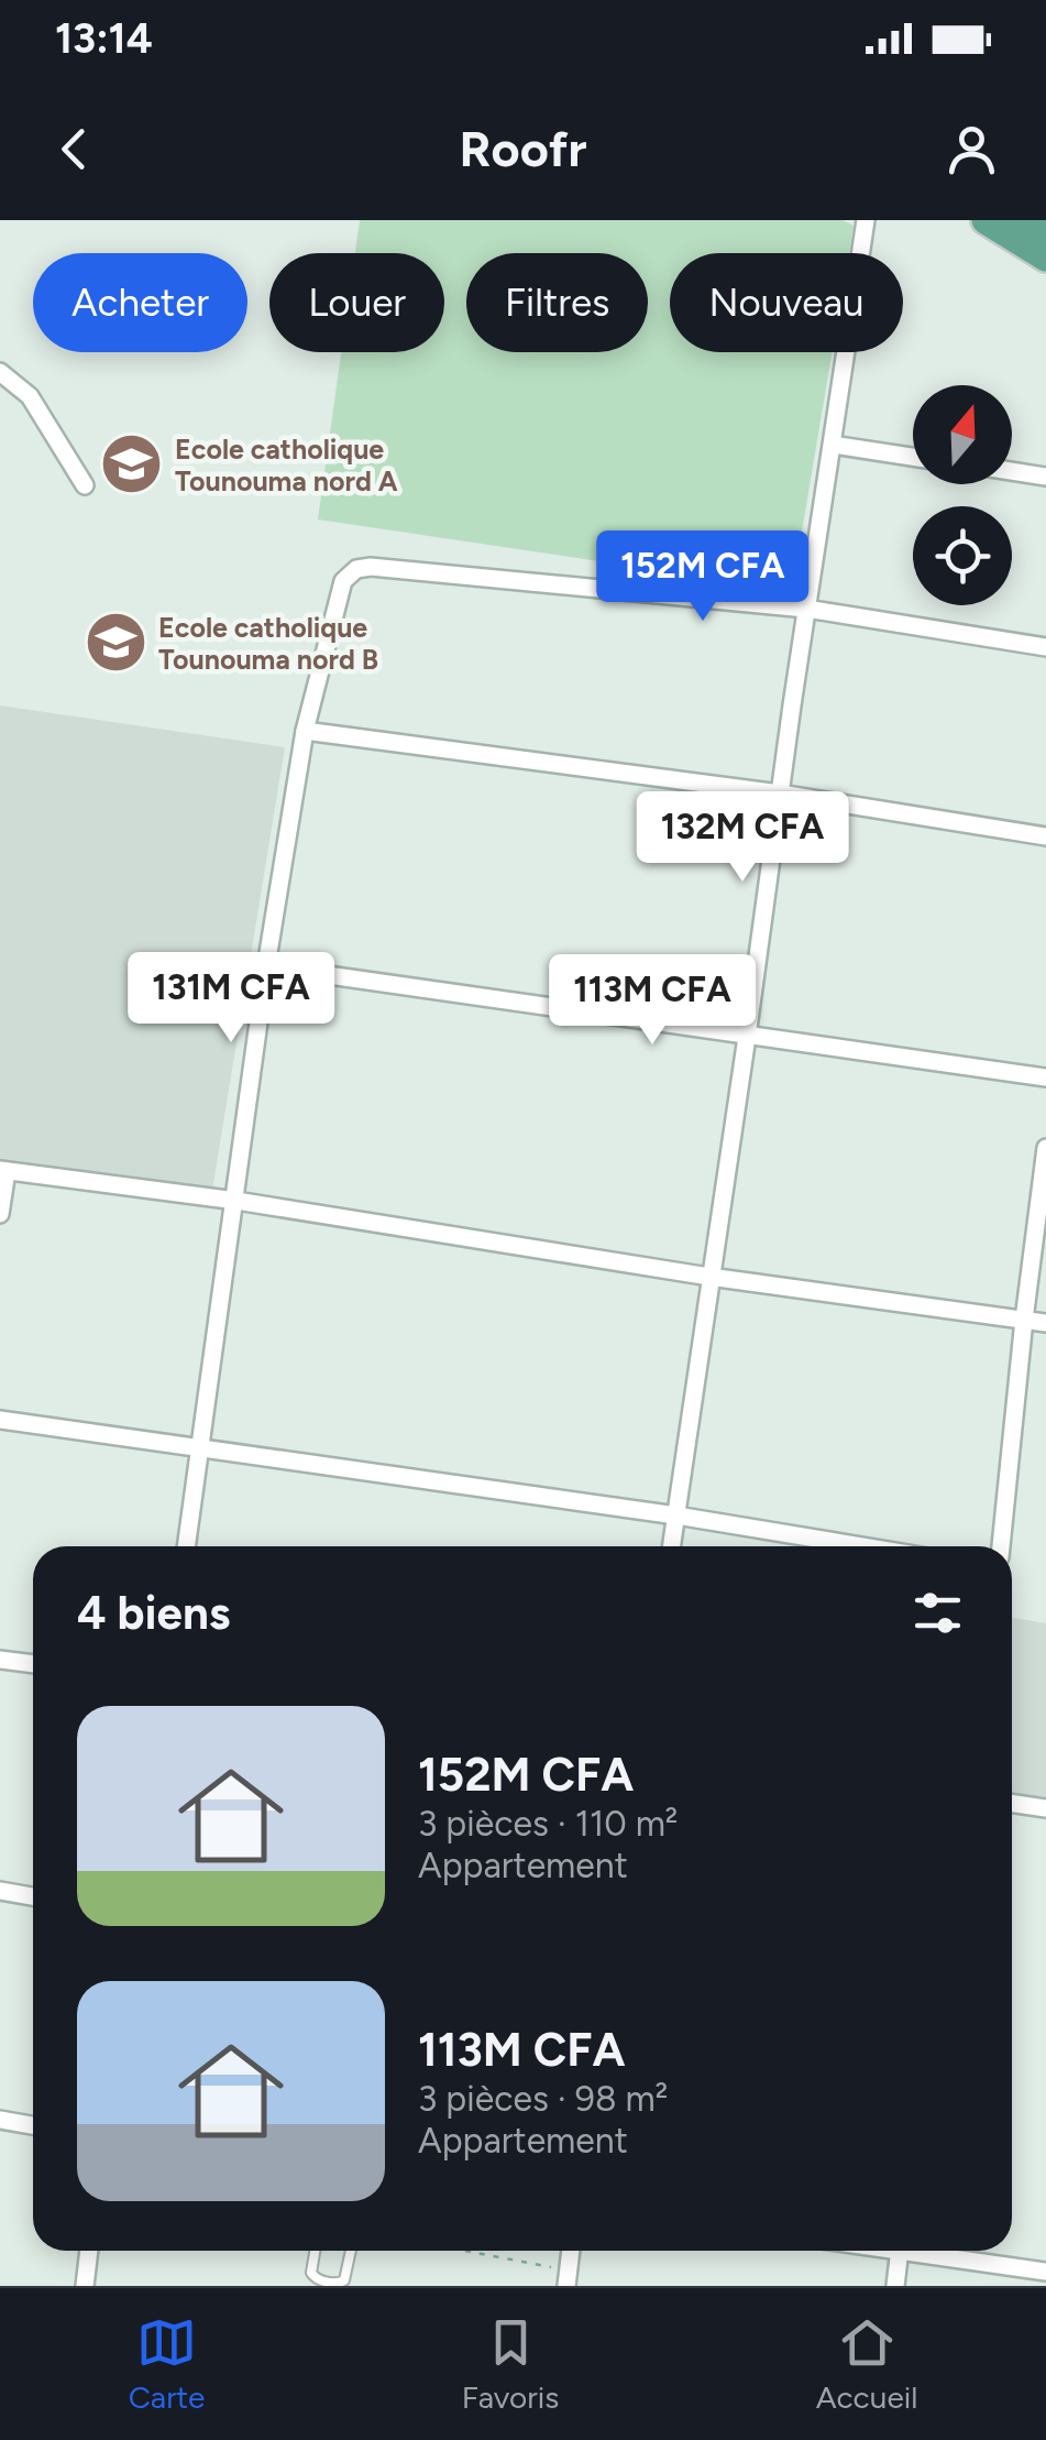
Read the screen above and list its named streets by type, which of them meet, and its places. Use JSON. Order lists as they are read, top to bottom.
{
  "places": {
    "school or university": ["Ecole catholique Tounouma nord A", "Ecole catholique Tounouma nord B"]
  },
  "north": "top",
  "page": {
    "status": "13:14",
    "header": "Roofr",
    "chip": [
      "Acheter",
      "Louer",
      "Filtres",
      "Nouveau"
    ],
    "price": [
      "152M CFA",
      "132M CFA",
      "131M CFA",
      "113M CFA"
    ],
    "heading": "4 biens",
    "list": [
      {
        "name": "152M CFA",
        "note": "3 pièces · 110 m² · Appartement"
      },
      {
        "name": "113M CFA",
        "note": "3 pièces · 98 m² · Appartement"
      }
    ],
    "tabs": ["Carte", "Favoris", "Accueil"]
  }
}
